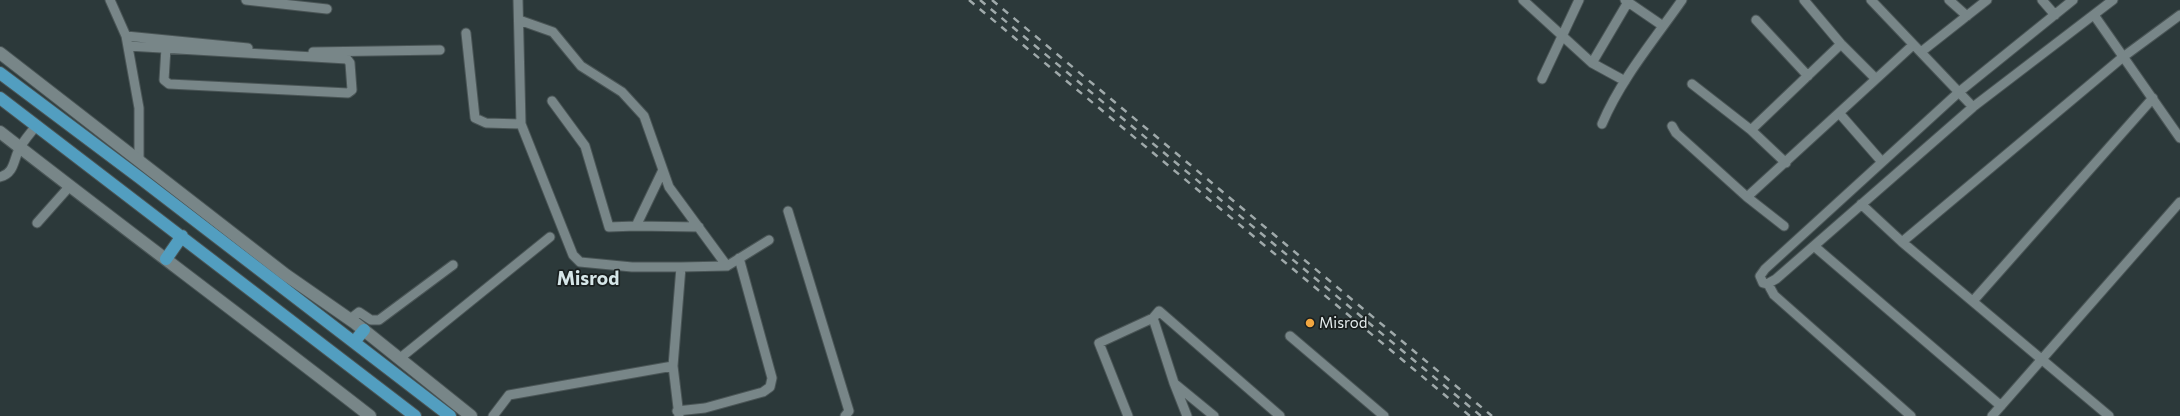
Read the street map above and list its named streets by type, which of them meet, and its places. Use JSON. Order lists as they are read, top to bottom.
{
  "districts": ["Misrod"],
  "places": ["Misrod"]
}
